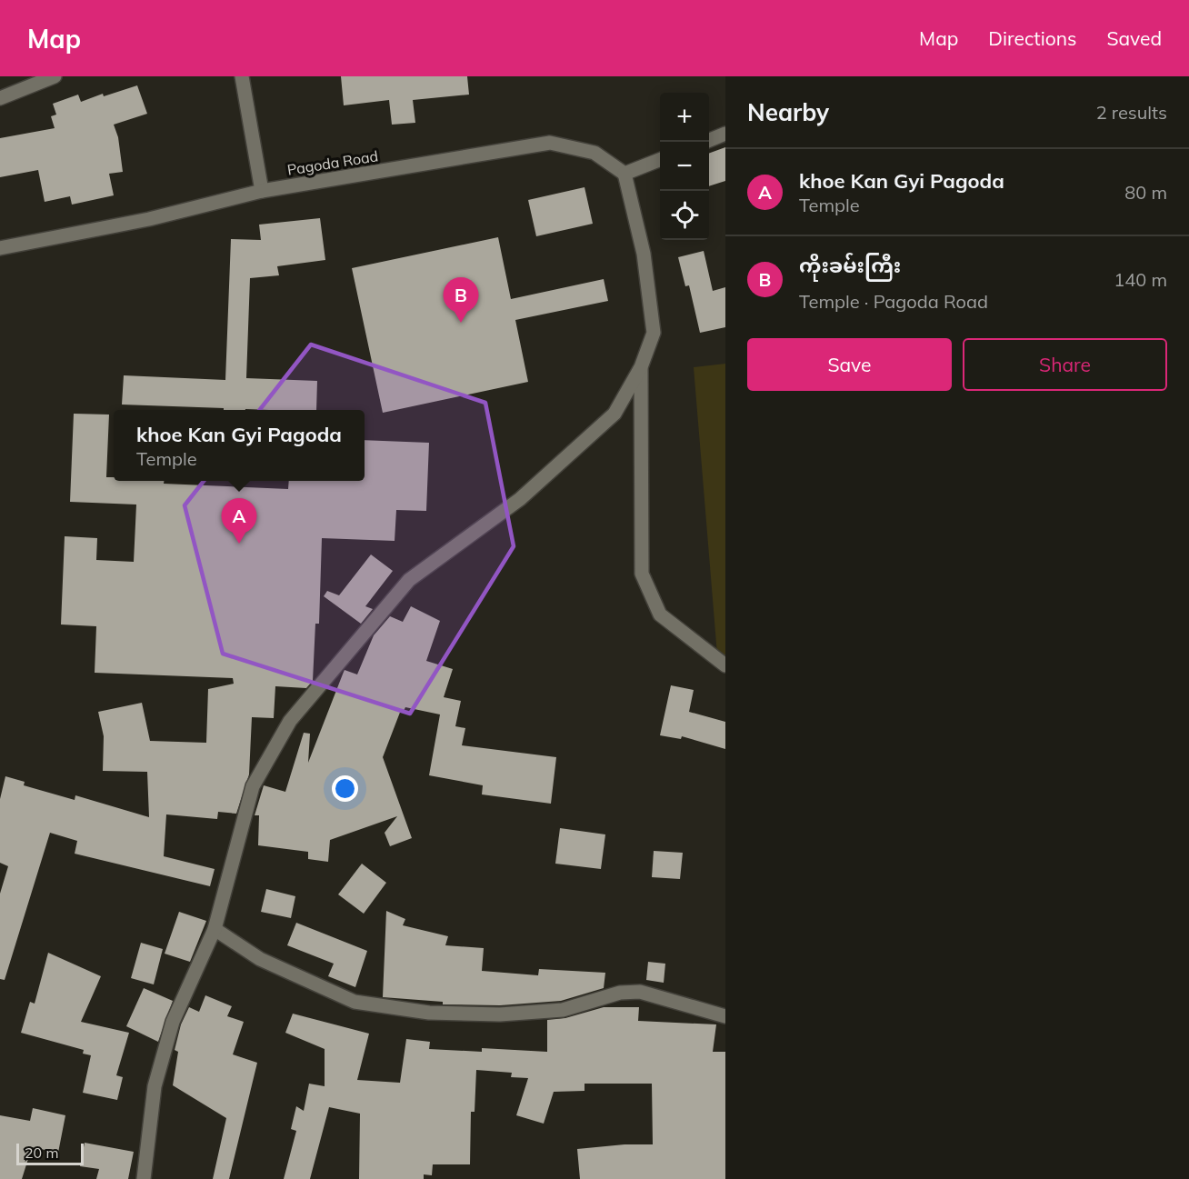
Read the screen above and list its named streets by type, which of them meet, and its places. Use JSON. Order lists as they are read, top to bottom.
{
  "streets": {
    "street": ["Pagoda Road"]
  },
  "scale_bar": "20 m",
  "page": {
    "header": "Map",
    "nav": ["Map", "Directions", "Saved"],
    "heading": ["Nearby", "2 results"],
    "map_buttons": ["+", "−"],
    "list": [
      {
        "mark": "A",
        "name": "khoe Kan Gyi Pagoda",
        "note": "Temple",
        "value": "80 m"
      },
      {
        "mark": "B",
        "name": "ကိုးခမ်းကြီး",
        "note": "Temple · Pagoda Road",
        "value": "140 m"
      }
    ],
    "pins": ["B", "A"],
    "buttons": ["Save", "Share"],
    "popup": ["khoe Kan Gyi Pagoda", "Temple"],
    "scale": "20 m"
  }
}
